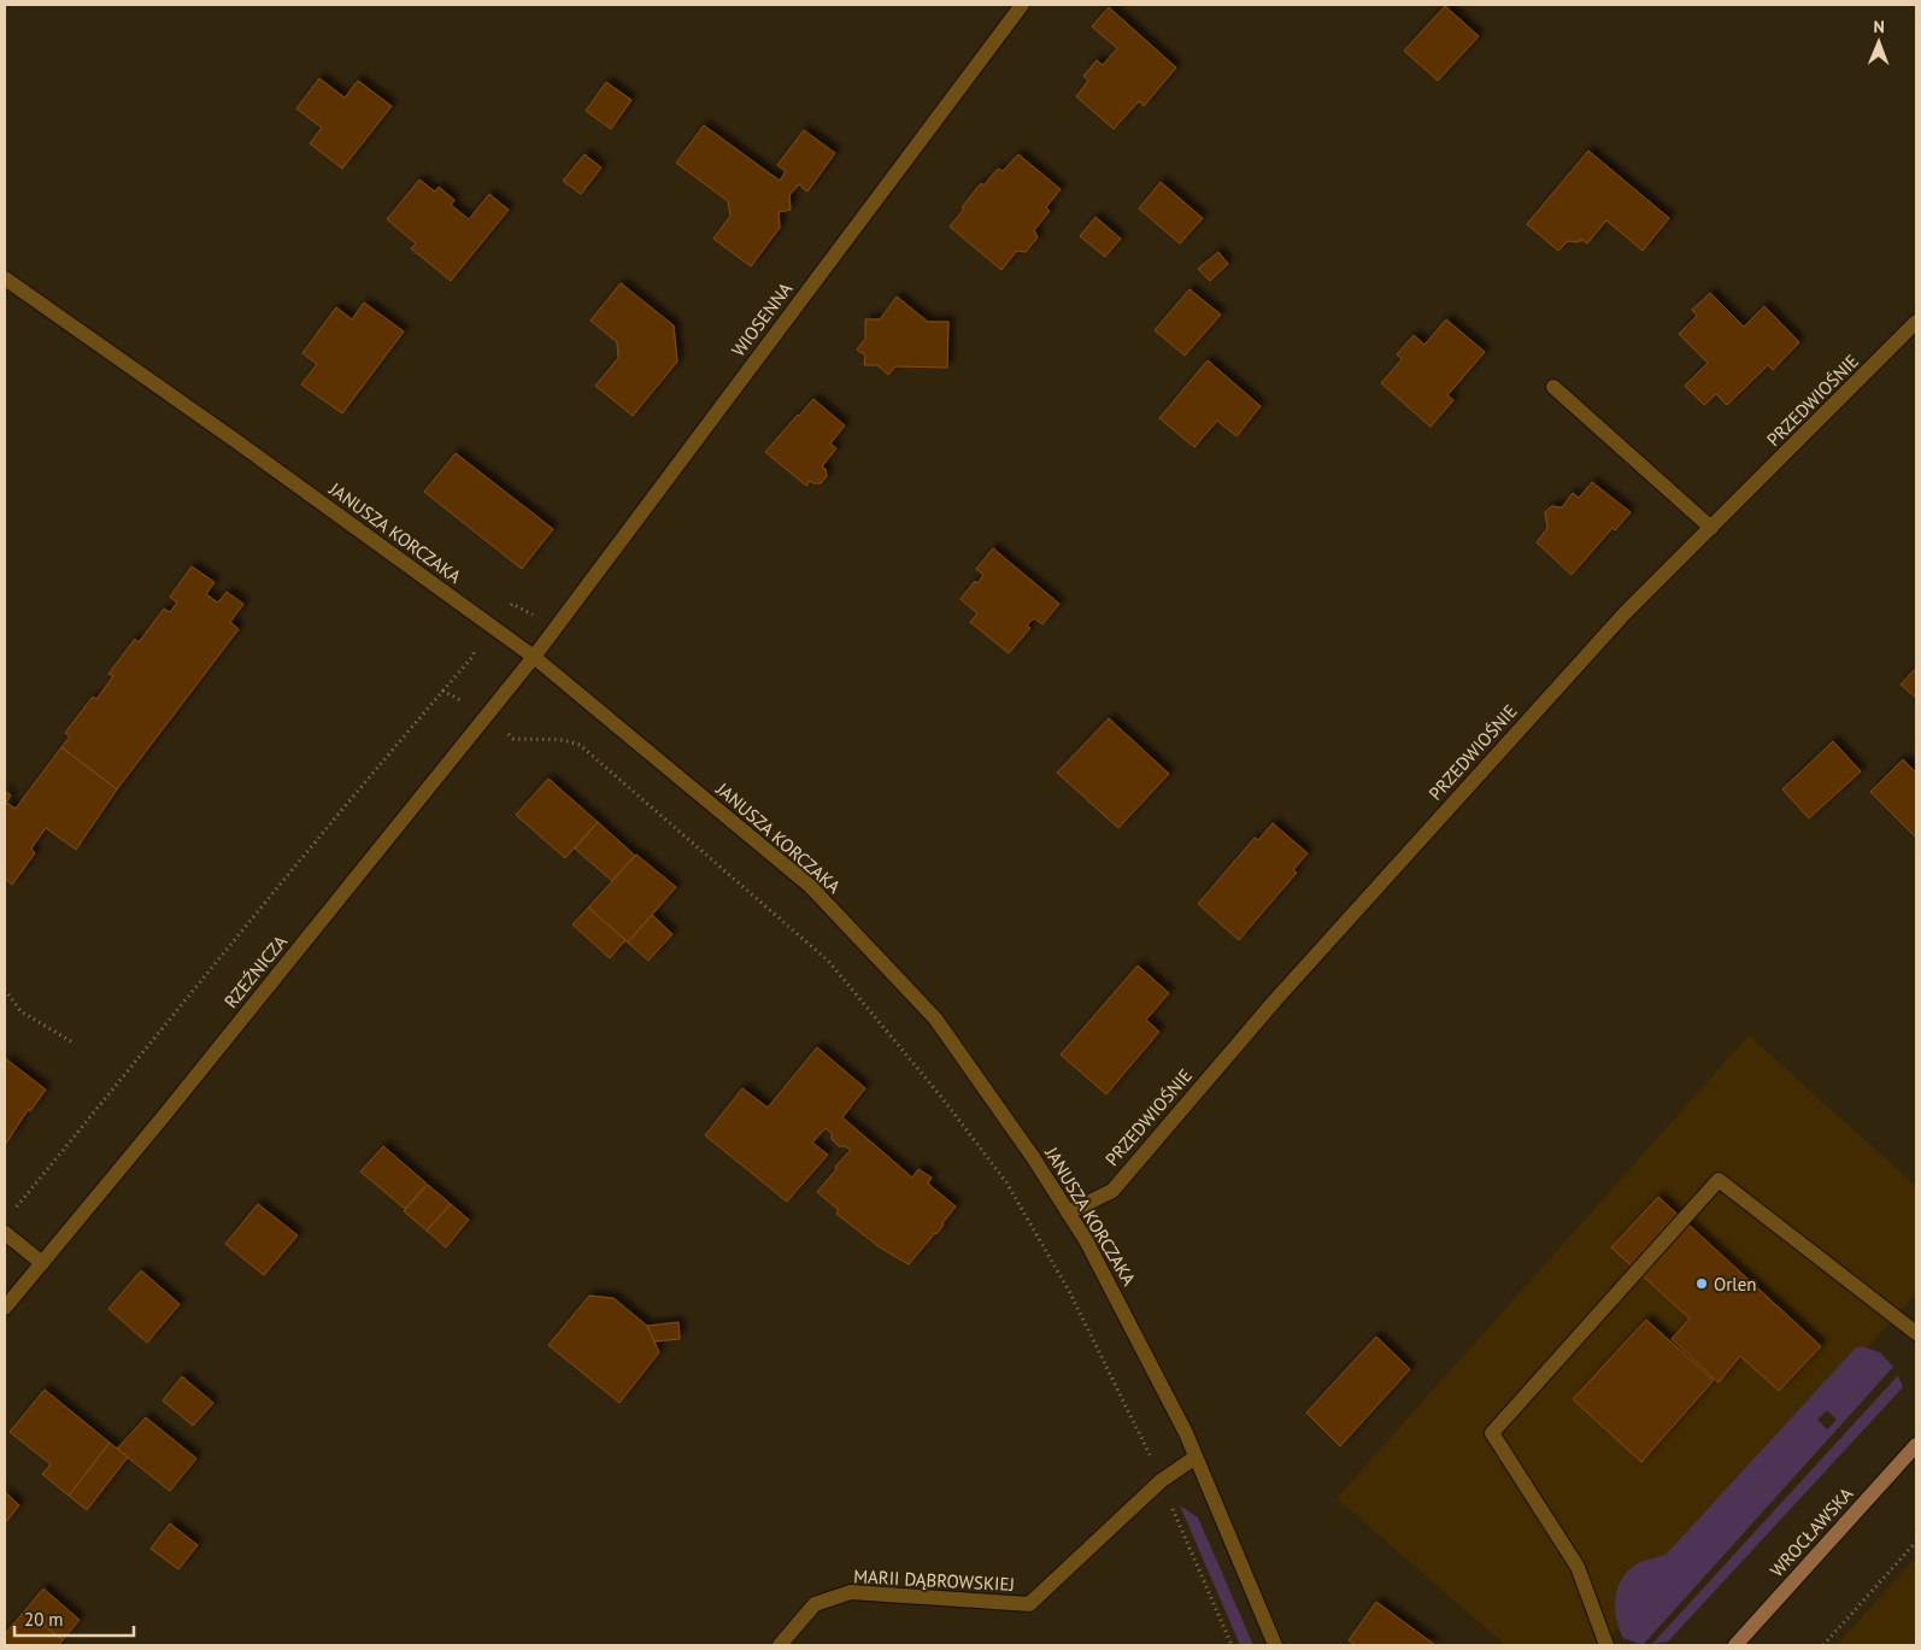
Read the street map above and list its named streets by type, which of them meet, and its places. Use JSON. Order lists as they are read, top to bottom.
{
  "streets": {
    "main road": ["WROCŁAWSKA"],
    "street": [
      "WIOSENNA",
      "PRZEDWIOŚNIE",
      "JANUSZA KORCZAKA",
      "RZEŹNICZA",
      "MARII DĄBROWSKIEJ"
    ]
  },
  "crossings": [
    ["WIOSENNA", "JANUSZA KORCZAKA"],
    ["WIOSENNA", "RZEŹNICZA"],
    ["PRZEDWIOŚNIE", "JANUSZA KORCZAKA"],
    ["JANUSZA KORCZAKA", "RZEŹNICZA"],
    ["JANUSZA KORCZAKA", "MARII DĄBROWSKIEJ"]
  ],
  "places": ["Orlen"],
  "scale_bar": "20 m",
  "north": "top"
}
